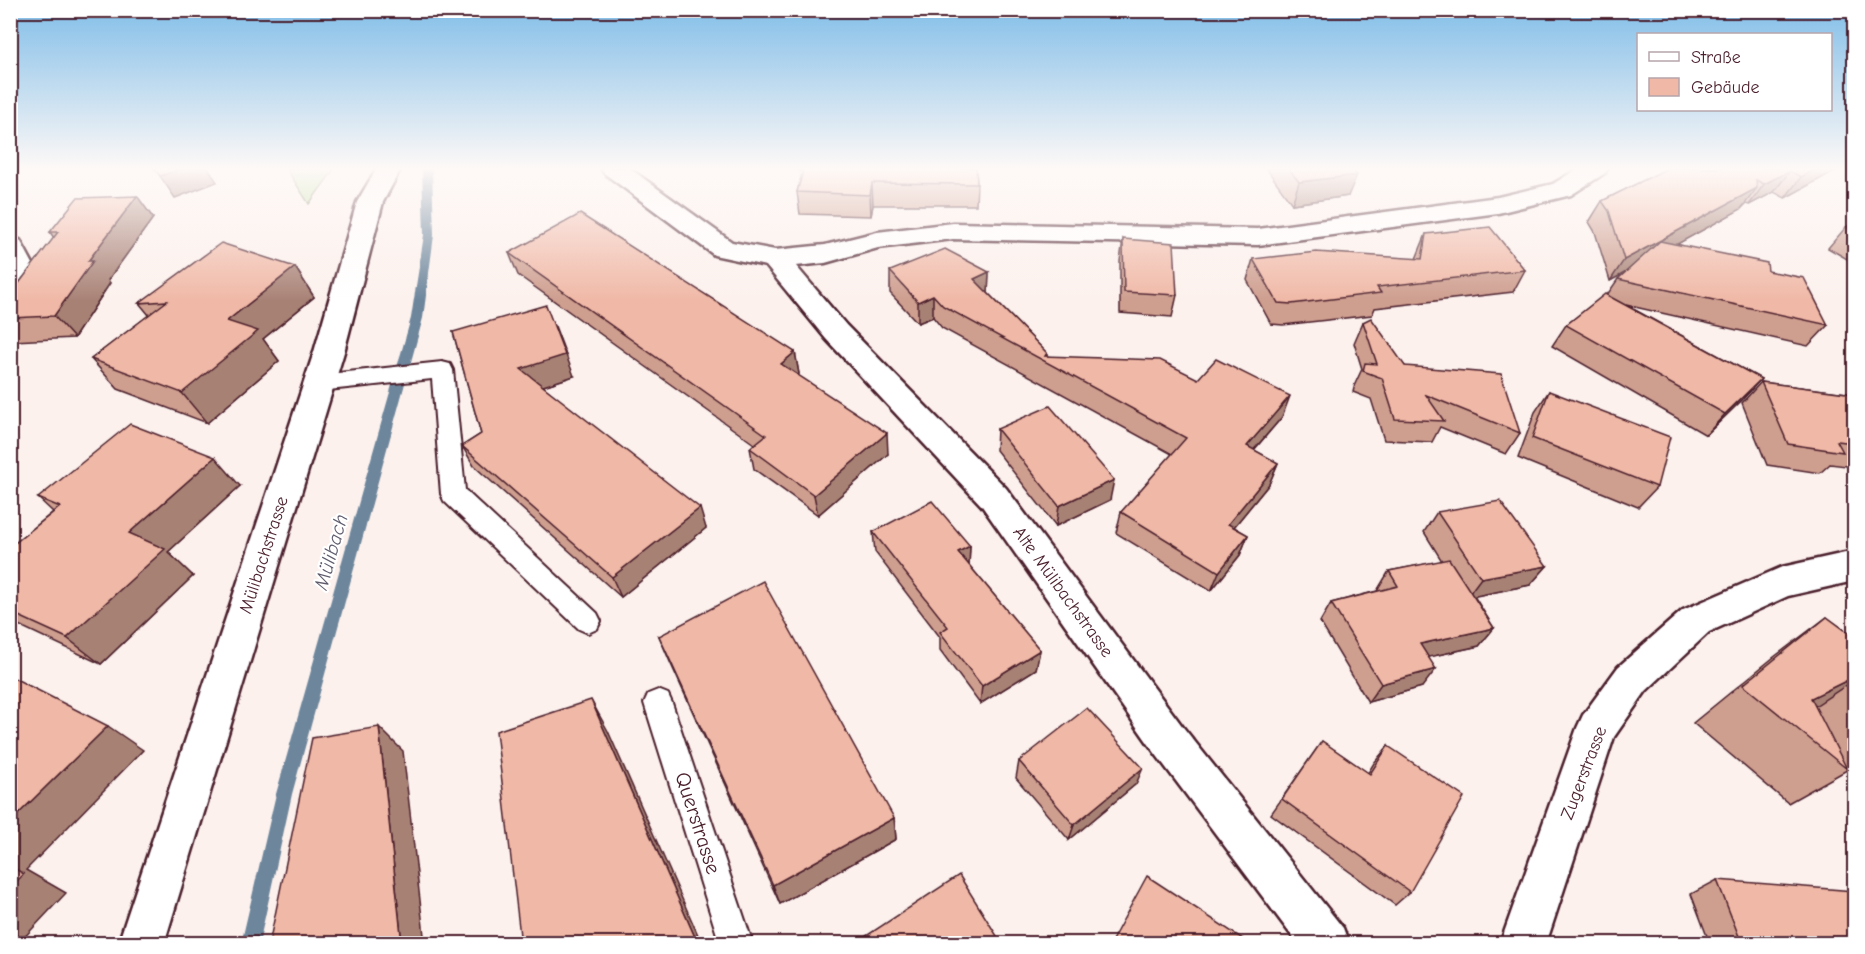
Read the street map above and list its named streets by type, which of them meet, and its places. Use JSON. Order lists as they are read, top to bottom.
{
  "streets": {
    "street": ["Mülibachstrasse", "Alte Mülibachstrasse", "Zugerstrasse"],
    "lane": ["Querstrasse"]
  },
  "water": ["Mülibach"],
  "legend": ["Straße", "Gebäude"]
}
